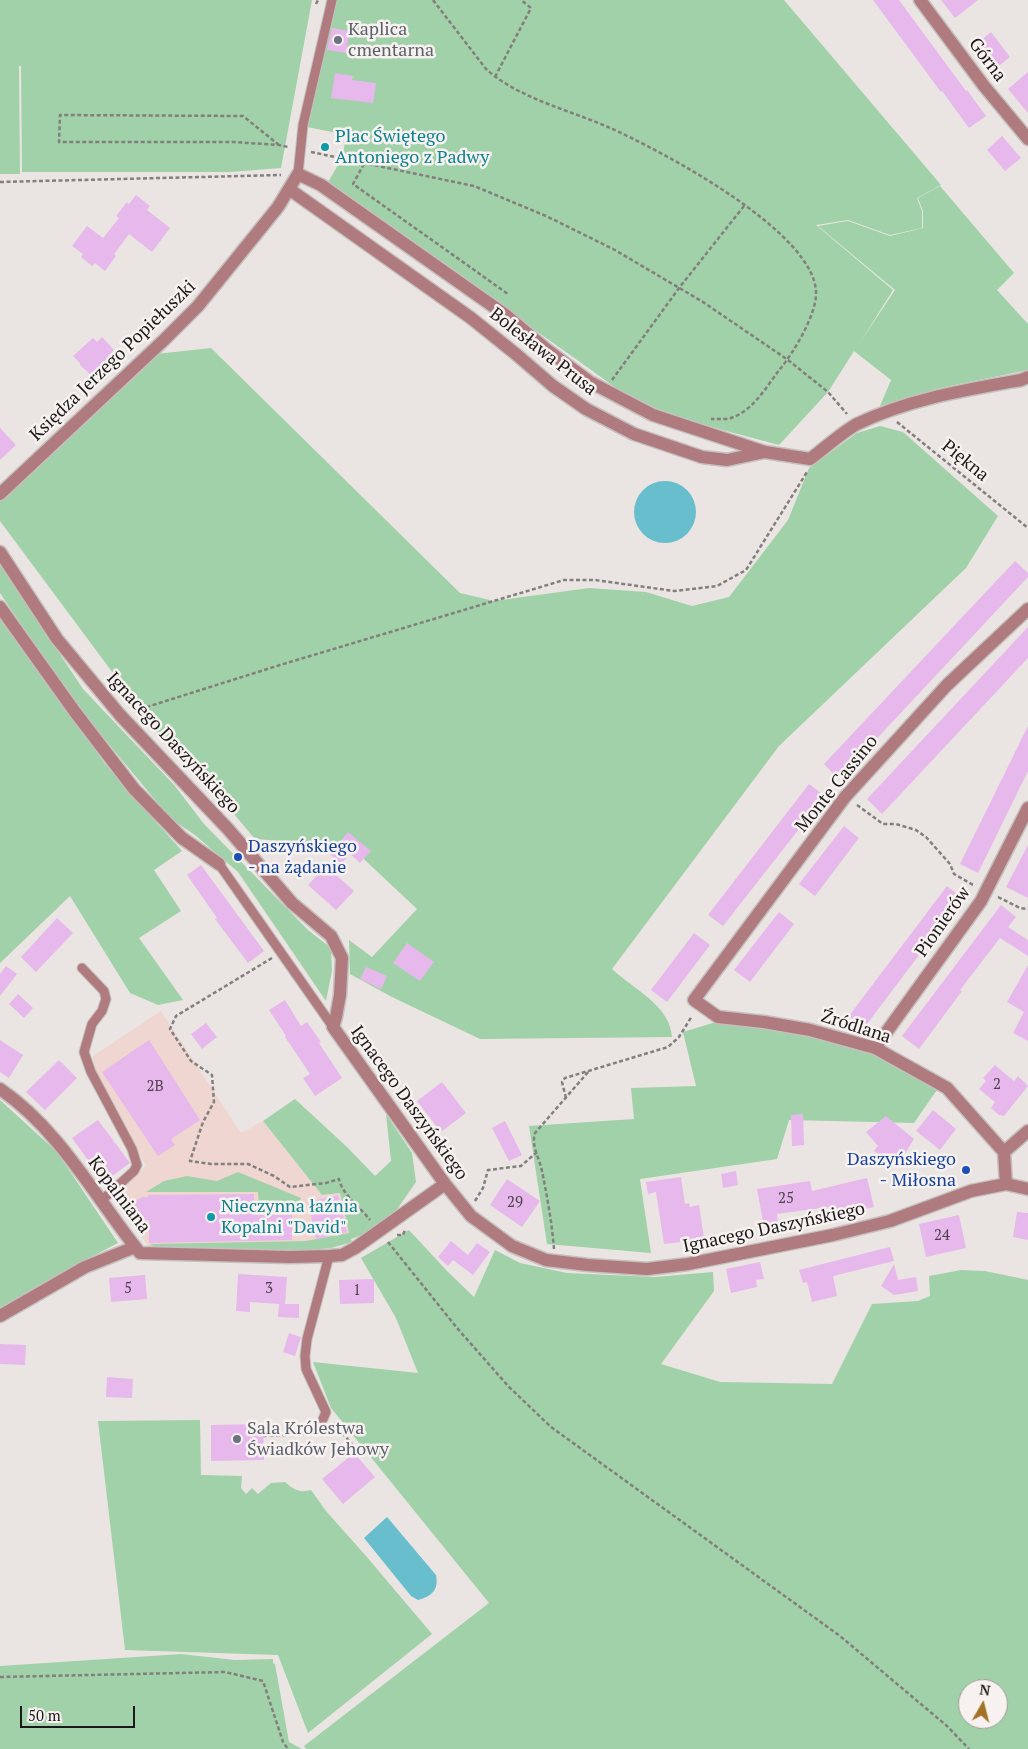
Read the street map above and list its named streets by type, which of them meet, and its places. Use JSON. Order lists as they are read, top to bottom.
{
  "streets": {
    "street": [
      "Górna",
      "Bolesława Prusa",
      "Księdza Jerzego Popiełuszki",
      "Ignacego Daszyńskiego",
      "Monte Cassino",
      "Pionierów",
      "Źródlana",
      "Kopalniana"
    ],
    "path": ["Piękna"]
  },
  "crossings": [
    ["Bolesława Prusa", "Księdza Jerzego Popiełuszki"],
    ["Ignacego Daszyńskiego", "Kopalniana"],
    ["Monte Cassino", "Źródlana"],
    ["Pionierów", "Źródlana"]
  ],
  "places": [
    "Kaplica cmentarna",
    "Plac Świętego Antoniego z Padwy",
    "Daszyńskiego - na żądanie",
    "Daszyńskiego - Miłosna",
    "Nieczynna łaźnia Kopalni \"David\"",
    "Sala Królestwa Świadków Jehowy"
  ],
  "house_numbers": [
    "2",
    "2B",
    "25",
    "29",
    "24",
    "5",
    "3",
    "1"
  ],
  "scale_bar": "50 m",
  "north": "top"
}
